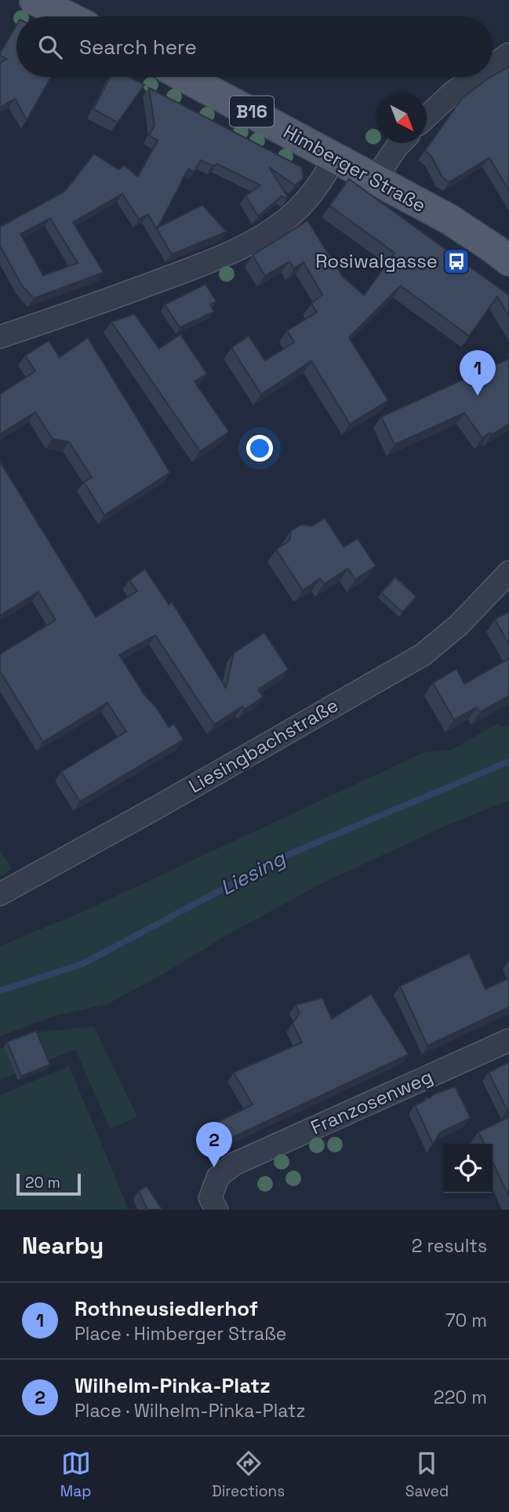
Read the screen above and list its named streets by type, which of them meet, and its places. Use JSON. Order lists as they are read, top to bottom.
{
  "streets": {
    "main road": ["B16", "Himberger Straße"],
    "street": ["Liesingbachstraße", "Franzosenweg"]
  },
  "water": ["Liesing"],
  "places": {
    "bus stop": ["Rosiwalgasse"]
  },
  "scale_bar": "20 m",
  "north": "bottom right",
  "page": {
    "search": "Search here",
    "pins": ["1", "2"],
    "scale": "20 m",
    "heading": ["Nearby", "2 results"],
    "list": [
      {
        "mark": "1",
        "name": "Rothneusiedlerhof",
        "note": "Place · Himberger Straße",
        "value": "70 m"
      },
      {
        "mark": "2",
        "name": "Wilhelm-Pinka-Platz",
        "note": "Place · Wilhelm-Pinka-Platz",
        "value": "220 m"
      }
    ],
    "nav": ["Map", "Directions", "Saved"]
  }
}
